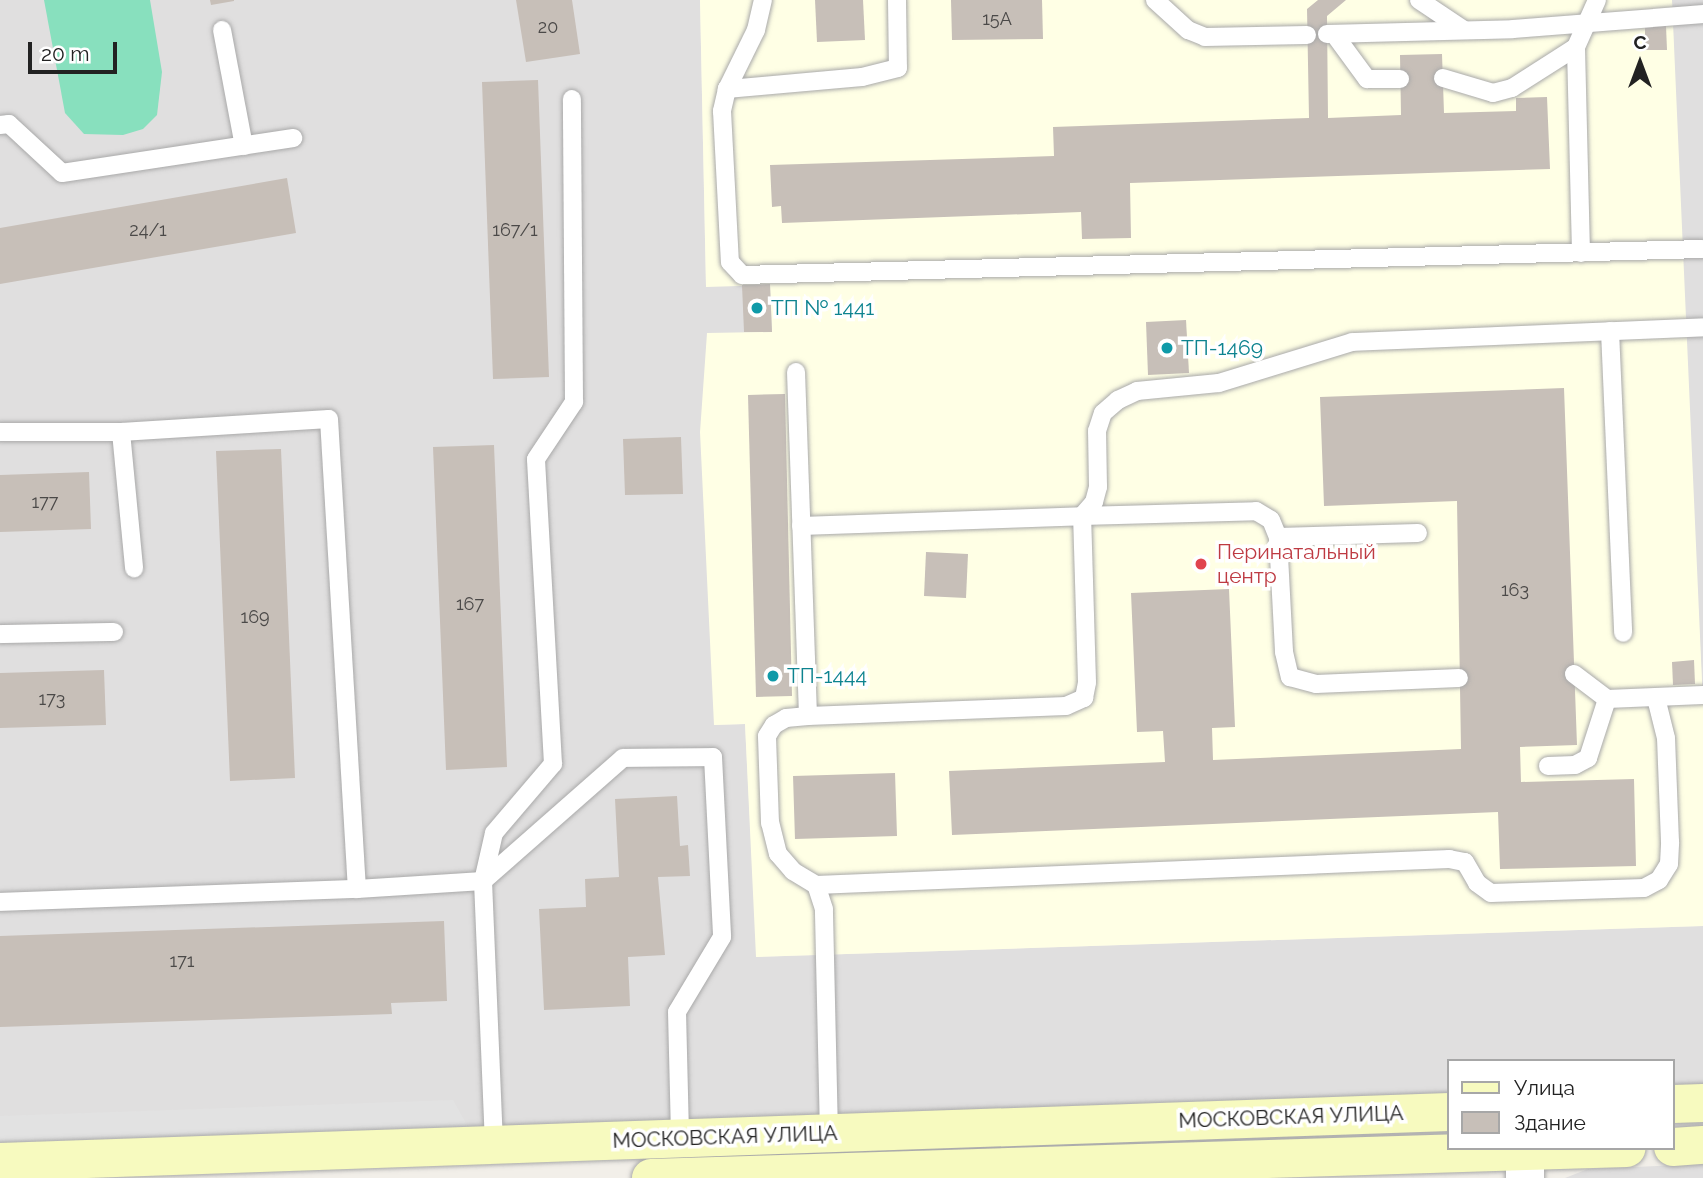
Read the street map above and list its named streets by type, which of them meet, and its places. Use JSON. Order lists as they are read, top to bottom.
{
  "streets": {
    "main road": ["МОСКОВСКАЯ УЛИЦА"]
  },
  "places": [
    "ТП № 1441",
    "ТП-1469",
    "Перинатальный центр",
    "ТП-1444"
  ],
  "house_numbers": [
    "15А",
    "20",
    "24/1",
    "167/1",
    "177",
    "163",
    "167",
    "169",
    "173",
    "171"
  ],
  "legend": ["Улица", "Здание"],
  "scale_bar": "20 m",
  "north": "top"
}
